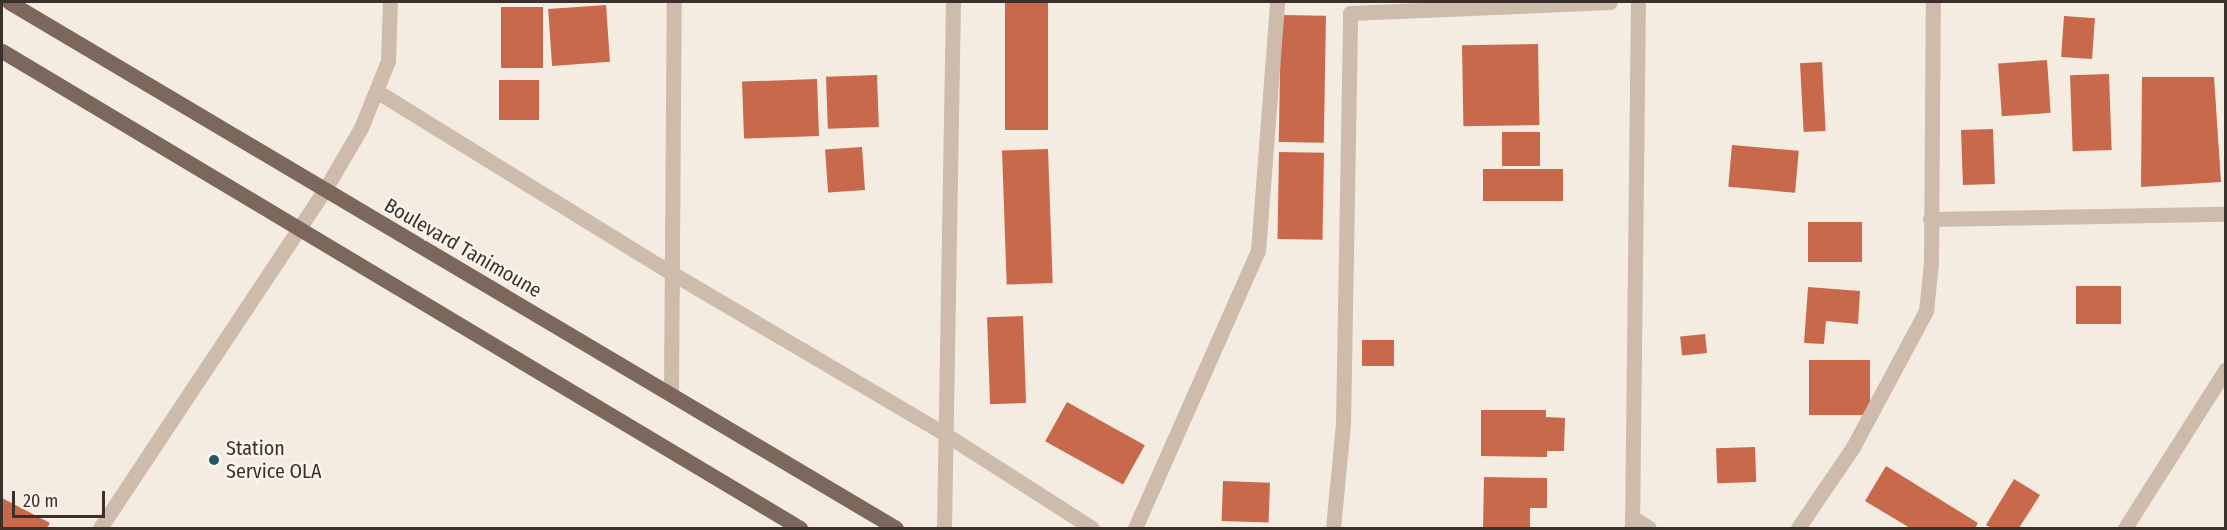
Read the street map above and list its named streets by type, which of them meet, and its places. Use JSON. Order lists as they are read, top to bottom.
{
  "streets": {
    "main road": ["Boulevard Tanimoune"]
  },
  "places": ["Station Service OLA"],
  "scale_bar": "20 m"
}
